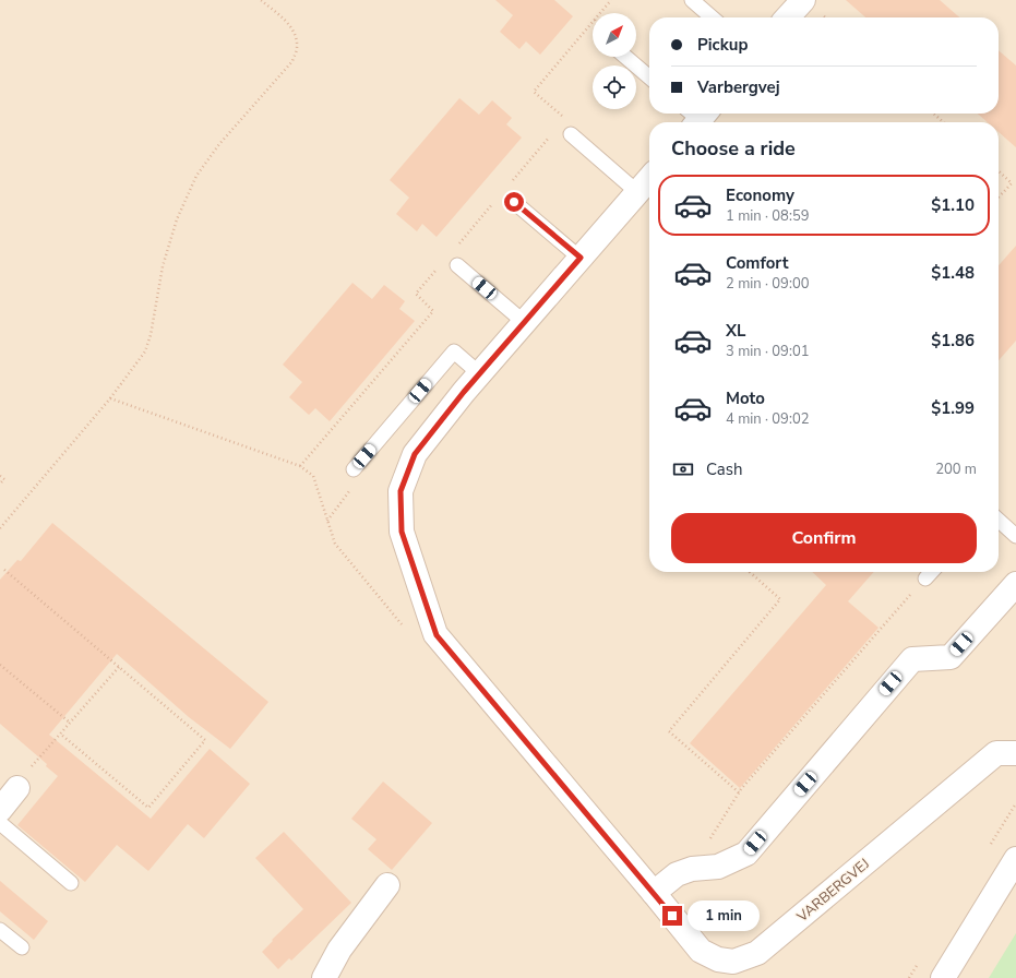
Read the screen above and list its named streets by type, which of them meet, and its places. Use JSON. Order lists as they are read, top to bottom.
{
  "streets": {
    "street": ["VARBERGVEJ"]
  },
  "north": "top right",
  "page": {
    "banner": ["Pickup", "Varbergvej"],
    "heading": "Choose a ride",
    "list": [
      {
        "name": "Economy",
        "note": "1 min · 08:59",
        "value": "$1.10"
      },
      {
        "name": "Comfort",
        "note": "2 min · 09:00",
        "value": "$1.48"
      },
      {
        "name": "XL",
        "note": "3 min · 09:01",
        "value": "$1.86"
      },
      {
        "name": "Moto",
        "note": "4 min · 09:02",
        "value": "$1.99"
      }
    ],
    "pay": ["Cash", "200 m"],
    "buttons": "Confirm",
    "bubble": "1 min"
  }
}
